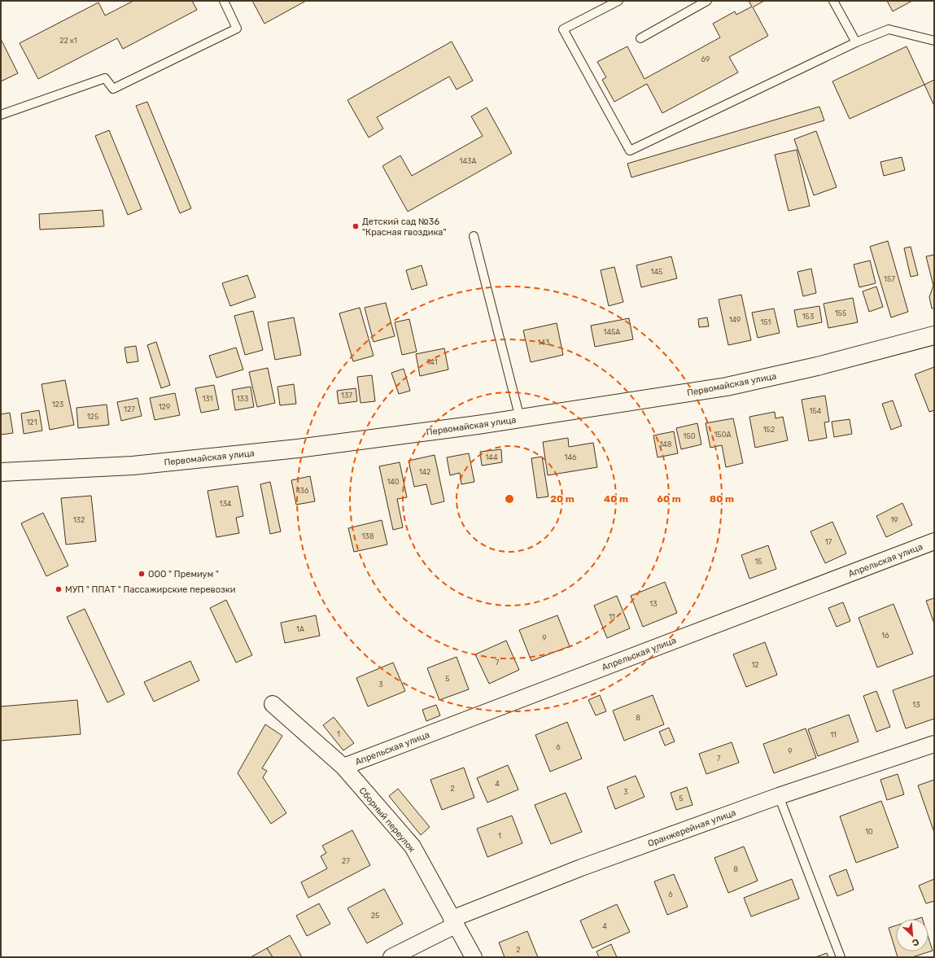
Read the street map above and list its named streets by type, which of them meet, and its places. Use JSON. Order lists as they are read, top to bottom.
{
  "streets": {
    "street": [
      "Первомайская улица",
      "Апрельская улица",
      "Сборный переулок",
      "Оранжерейная улица"
    ]
  },
  "crossings": [
    ["Апрельская улица", "Сборный переулок"],
    ["Сборный переулок", "Оранжерейная улица"]
  ],
  "places": ["Детский сад №36 \"Красная гвоздика\"", "ООО \" Премиум \"", "МУП \" ППАТ \" Пассажирские перевозки"],
  "house_numbers": [
    "22 к1",
    "69",
    "143А",
    "145",
    "157",
    "155",
    "153",
    "149",
    "151",
    "145А",
    "143",
    "141",
    "137",
    "131",
    "133",
    "123",
    "129",
    "127",
    "154",
    "125",
    "121",
    "152",
    "150А",
    "150",
    "148",
    "144",
    "146",
    "142",
    "140",
    "136",
    "134",
    "132",
    "19",
    "138",
    "17",
    "15",
    "13",
    "11",
    "1А",
    "16",
    "9",
    "7",
    "12",
    "5",
    "3",
    "13",
    "8",
    "1",
    "11",
    "6",
    "9",
    "7",
    "4",
    "2",
    "3",
    "5",
    "10",
    "1",
    "27",
    "8",
    "6",
    "25",
    "4",
    "2"
  ],
  "north": "bottom right",
  "rings": [
    "20 m",
    "40 m",
    "60 m",
    "80 m"
  ]
}
